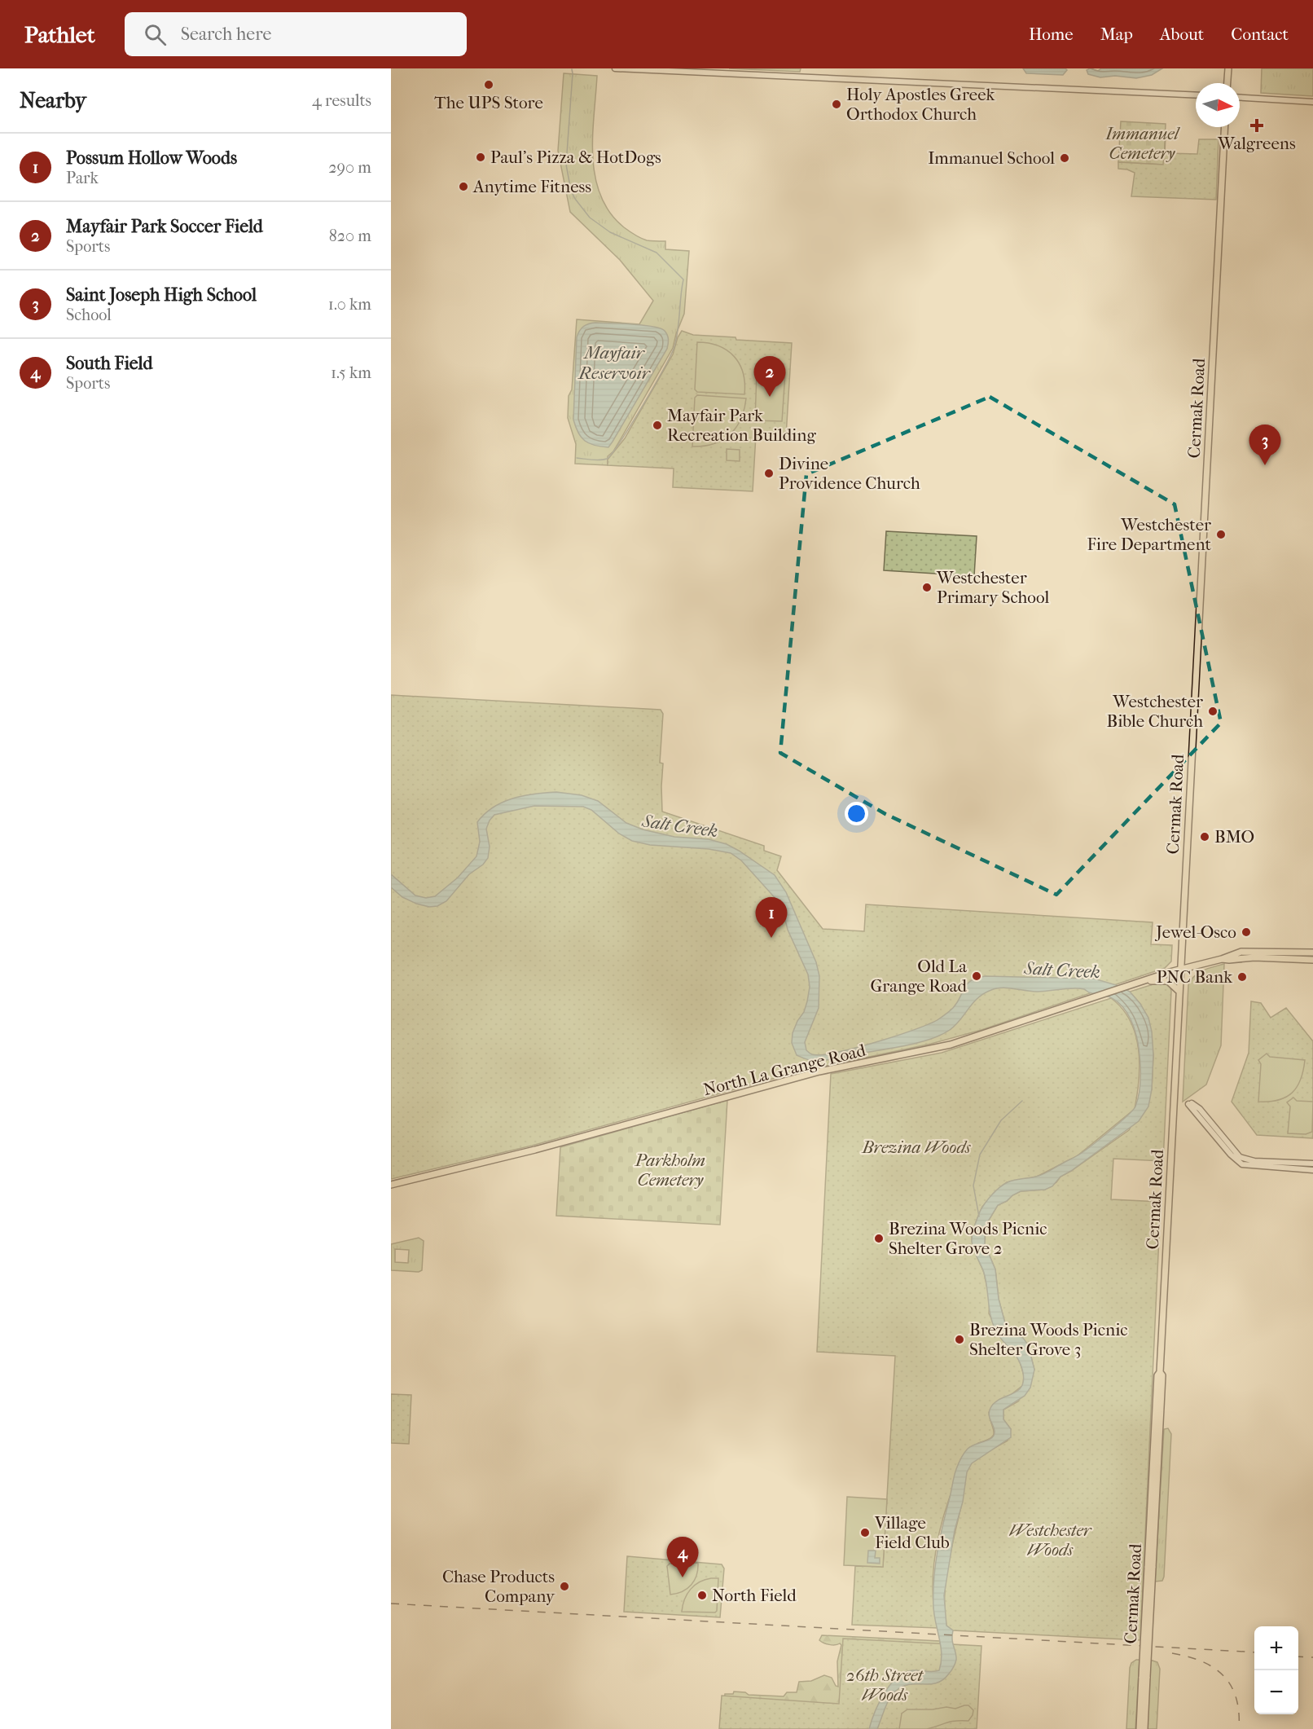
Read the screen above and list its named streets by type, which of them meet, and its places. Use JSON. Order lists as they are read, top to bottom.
{
  "streets": {
    "main road": ["Cermak Road", "North La Grange Road"]
  },
  "crossings": [
    ["Cermak Road", "North La Grange Road"]
  ],
  "water": ["Mayfair Reservoir", "Salt Creek"],
  "parks": [
    "Immanuel Cemetery",
    "Brezina Woods",
    "Parkholm Cemetery",
    "Westchester Woods",
    "26th Street Woods"
  ],
  "places": {
    "other": [
      "The UPS Store",
      "Holy Apostles Greek Orthodox Church",
      "Paul's Pizza & HotDogs",
      "Immanuel School",
      "Anytime Fitness",
      "Mayfair Park Recreation Building",
      "Divine Providence Church",
      "Westchester Fire Department",
      "Westchester Primary School",
      "Westchester Bible Church",
      "BMO",
      "Jewel-Osco",
      "Old La Grange Road",
      "PNC Bank",
      "Brezina Woods Picnic Shelter Grove 2",
      "Brezina Woods Picnic Shelter Grove 3",
      "Village Field Club",
      "Chase Products Company",
      "North Field"
    ],
    "health": ["Walgreens"]
  },
  "north": "right",
  "page": {
    "header": "Pathlet",
    "search": "Search here",
    "nav": [
      "Home",
      "Map",
      "About",
      "Contact"
    ],
    "heading": ["Nearby", "4 results"],
    "list": [
      {
        "mark": "1",
        "name": "Possum Hollow Woods",
        "note": "Park",
        "value": "290 m"
      },
      {
        "mark": "2",
        "name": "Mayfair Park Soccer Field",
        "note": "Sports",
        "value": "820 m"
      },
      {
        "mark": "3",
        "name": "Saint Joseph High School",
        "note": "School",
        "value": "1.0 km"
      },
      {
        "mark": "4",
        "name": "South Field",
        "note": "Sports",
        "value": "1.5 km"
      }
    ],
    "pins": [
      "2",
      "3",
      "1",
      "4"
    ],
    "map_buttons": ["+", "−"]
  }
}
